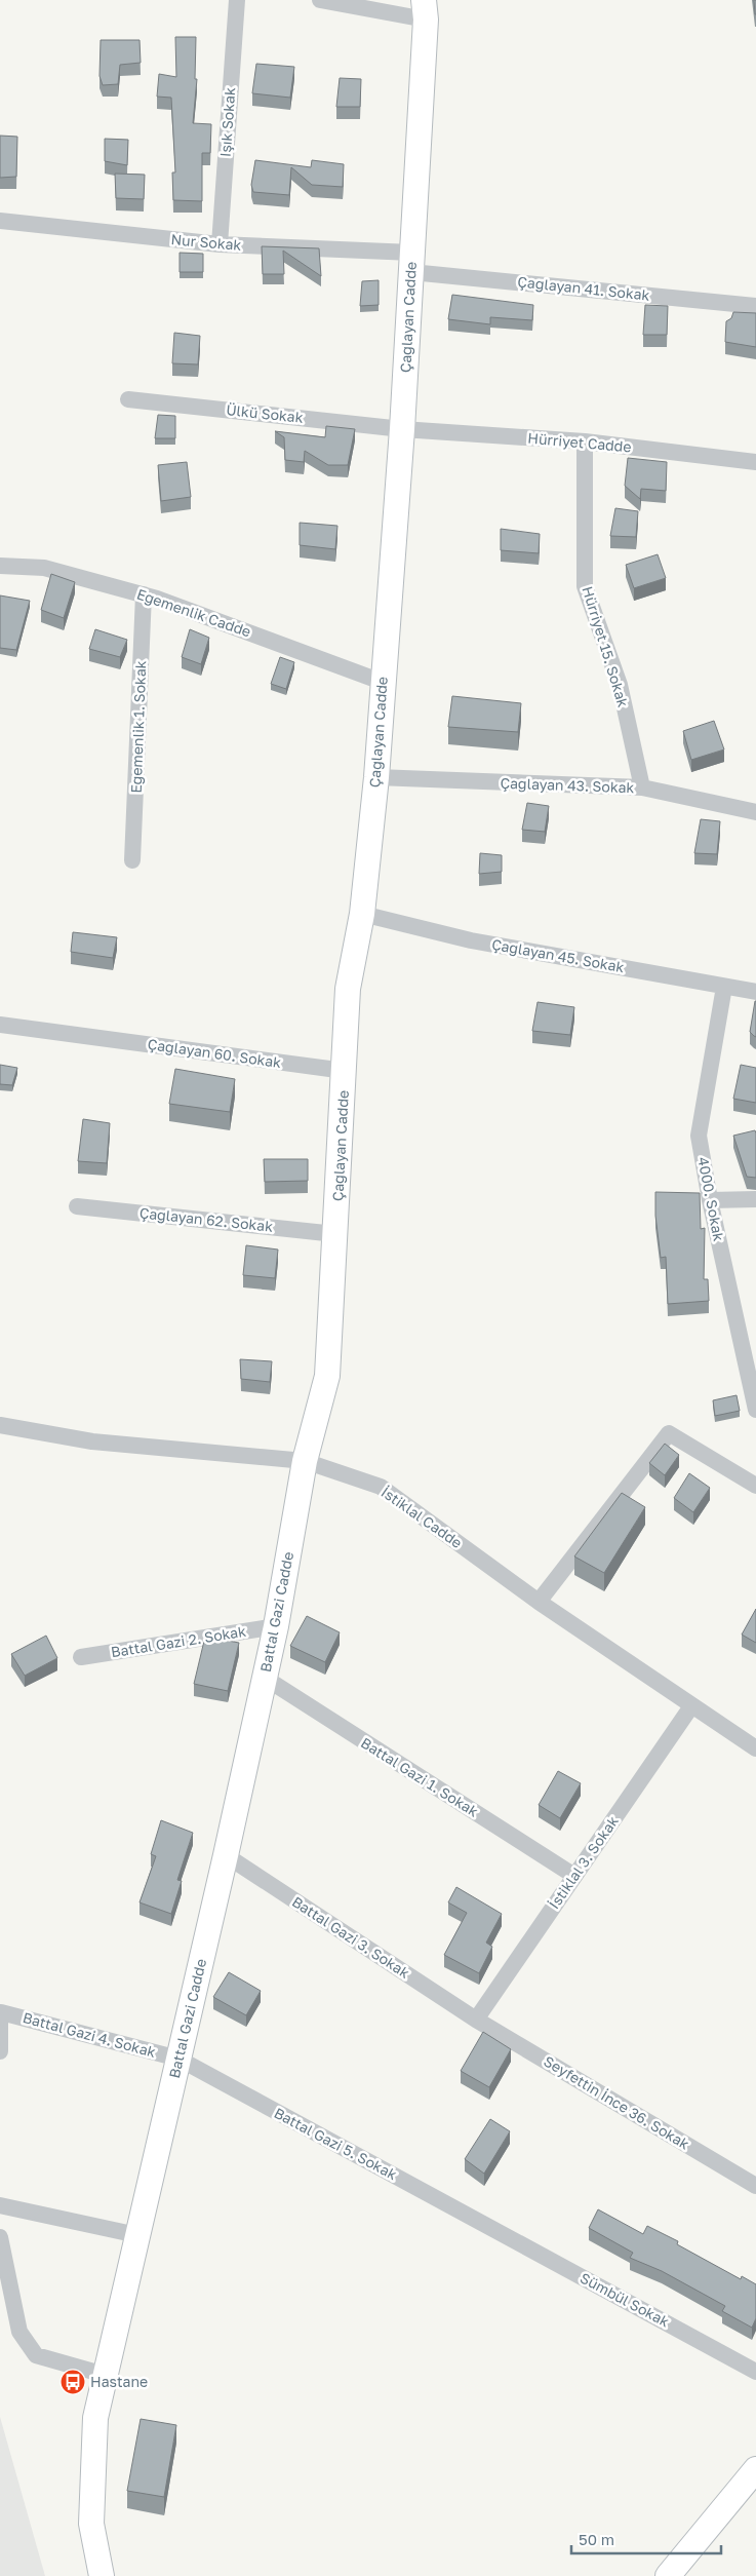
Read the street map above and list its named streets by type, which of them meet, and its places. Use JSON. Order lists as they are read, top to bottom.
{
  "streets": {
    "street": [
      "Işık Sokak",
      "Nur Sokak",
      "Çağlayan 41. Sokak",
      "Çağlayan Cadde",
      "Ülkü Sokak",
      "Hürriyet Cadde",
      "Egemenlik Cadde",
      "Hürriyet 15. Sokak",
      "Egemenlik 1. Sokak",
      "Çağlayan 43. Sokak",
      "Çağlayan 45. Sokak",
      "Çağlayan 60. Sokak",
      "4000. Sokak",
      "Çağlayan 62. Sokak",
      "İstiklal Cadde",
      "Battal Gazi Cadde",
      "Battal Gazi 2. Sokak",
      "Battal Gazi 1. Sokak",
      "İstiklal 3. Sokak",
      "Battal Gazi 3. Sokak",
      "Battal Gazi 4. Sokak",
      "Seyfettin İnce 36. Sokak",
      "Battal Gazi 5. Sokak",
      "Sümbül Sokak"
    ]
  },
  "crossings": [
    ["Işık Sokak", "Nur Sokak"],
    ["Nur Sokak", "Çağlayan 41. Sokak"],
    ["Nur Sokak", "Çağlayan Cadde"],
    ["Çağlayan 41. Sokak", "Çağlayan Cadde"],
    ["Çağlayan Cadde", "Ülkü Sokak"],
    ["Çağlayan Cadde", "Hürriyet Cadde"],
    ["Çağlayan Cadde", "Egemenlik Cadde"],
    ["Çağlayan Cadde", "Çağlayan 43. Sokak"],
    ["Çağlayan Cadde", "Çağlayan 45. Sokak"],
    ["Çağlayan Cadde", "Çağlayan 60. Sokak"],
    ["Çağlayan Cadde", "Çağlayan 62. Sokak"],
    ["Çağlayan Cadde", "İstiklal Cadde"],
    ["Çağlayan Cadde", "Battal Gazi Cadde"],
    ["Ülkü Sokak", "Hürriyet Cadde"],
    ["Hürriyet Cadde", "Hürriyet 15. Sokak"],
    ["Egemenlik Cadde", "Egemenlik 1. Sokak"],
    ["Hürriyet 15. Sokak", "Çağlayan 43. Sokak"],
    ["Çağlayan 45. Sokak", "4000. Sokak"],
    ["İstiklal Cadde", "Battal Gazi Cadde"],
    ["İstiklal Cadde", "İstiklal 3. Sokak"],
    ["Battal Gazi Cadde", "Battal Gazi 2. Sokak"],
    ["Battal Gazi Cadde", "Battal Gazi 1. Sokak"],
    ["Battal Gazi Cadde", "Battal Gazi 3. Sokak"],
    ["Battal Gazi Cadde", "Battal Gazi 4. Sokak"],
    ["Battal Gazi Cadde", "Battal Gazi 5. Sokak"],
    ["Battal Gazi 1. Sokak", "İstiklal 3. Sokak"],
    ["İstiklal 3. Sokak", "Battal Gazi 3. Sokak"],
    ["İstiklal 3. Sokak", "Seyfettin İnce 36. Sokak"],
    ["Battal Gazi 3. Sokak", "Seyfettin İnce 36. Sokak"],
    ["Battal Gazi 4. Sokak", "Battal Gazi 5. Sokak"],
    ["Battal Gazi 5. Sokak", "Sümbül Sokak"]
  ],
  "places": {
    "bus stop": ["Hastane"]
  },
  "scale_bar": "50 m"
}
